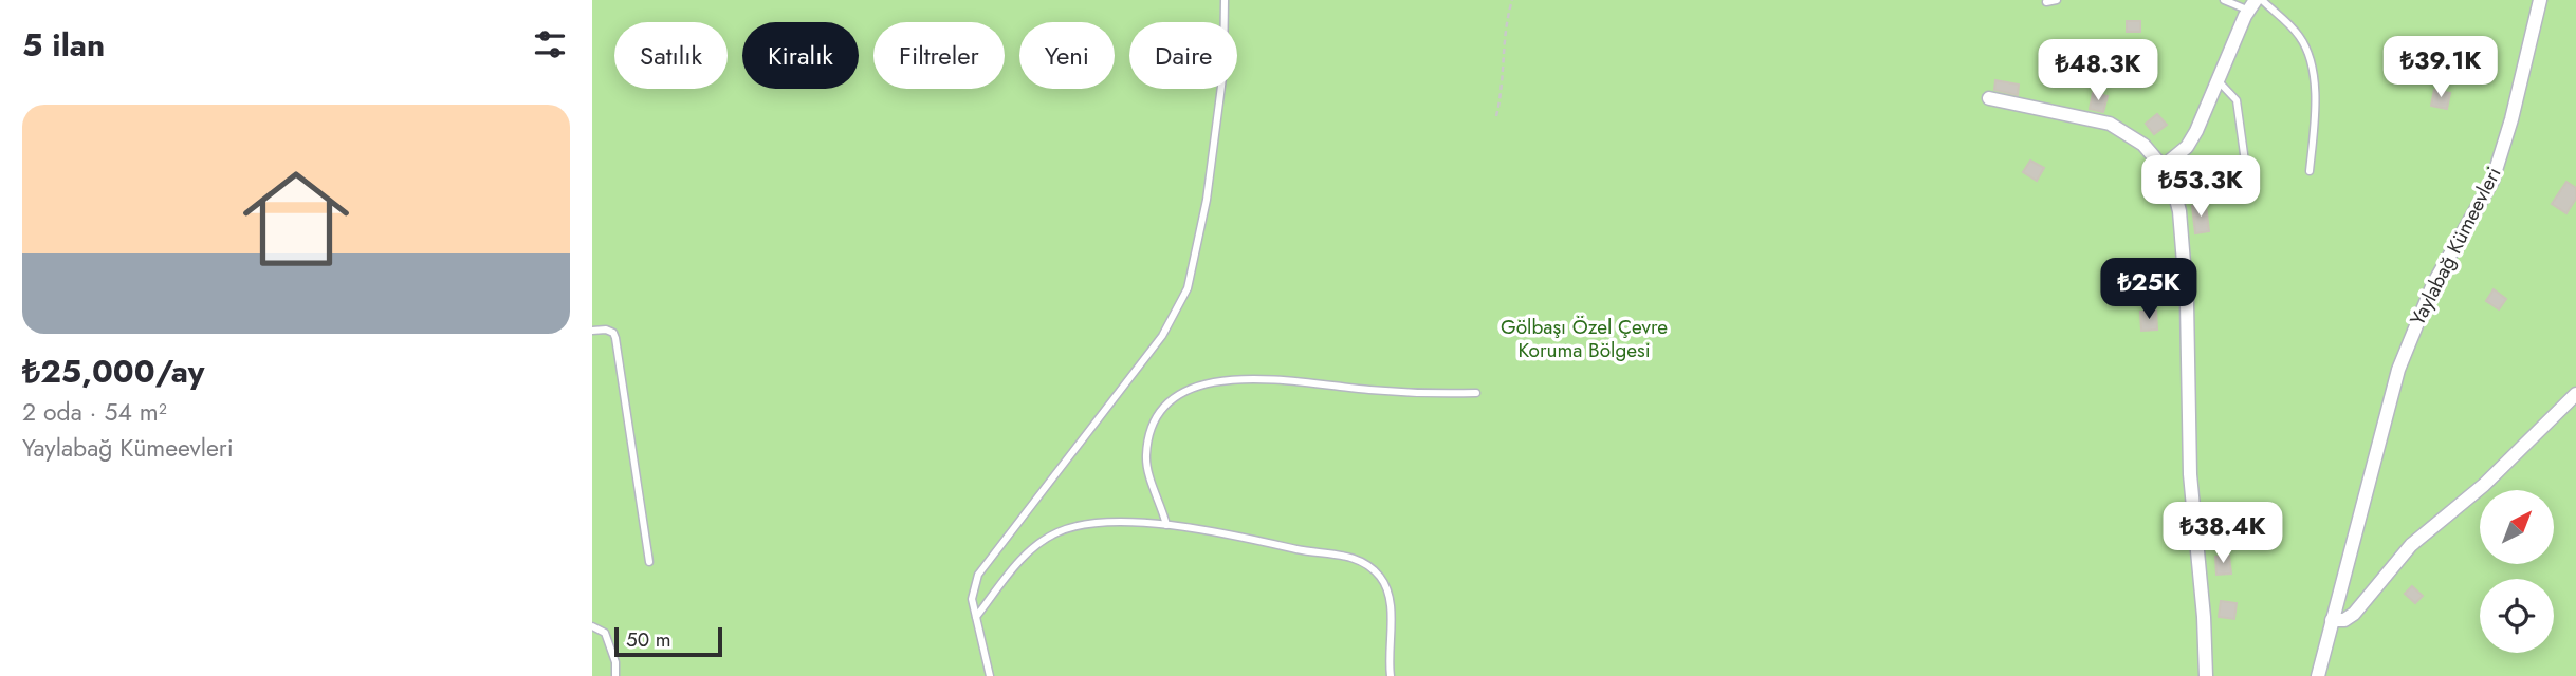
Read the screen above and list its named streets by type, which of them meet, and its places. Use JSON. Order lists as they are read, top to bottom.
{
  "streets": {
    "street": ["Yaylabağ Kümeevleri"]
  },
  "parks": ["Gölbaşı Özel Çevre Koruma Bölgesi"],
  "scale_bar": "50 m",
  "north": "top right",
  "page": {
    "heading": "5 ilan",
    "chip": [
      "Satılık",
      "Kiralık",
      "Filtreler",
      "Yeni",
      "Daire"
    ],
    "price": [
      "₺39.1K",
      "₺48.3K",
      "₺53.3K",
      "₺25K",
      "₺38.4K"
    ],
    "list": [
      {
        "name": "₺25,000/ay",
        "note": "2 oda · 54 m² · Yaylabağ Kümeevleri"
      }
    ],
    "scale": "50 m"
  }
}
